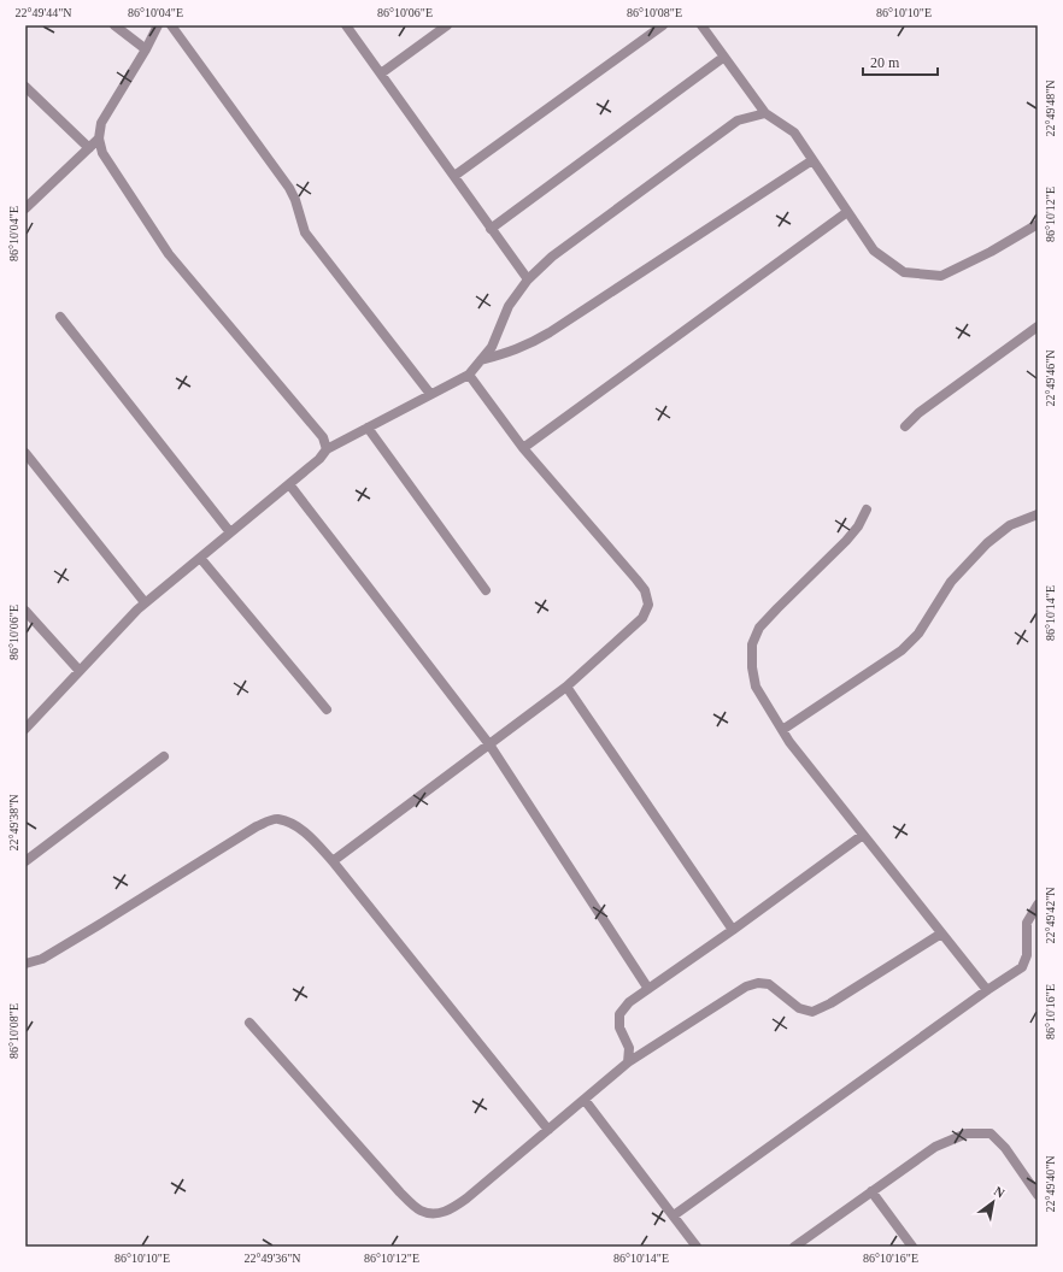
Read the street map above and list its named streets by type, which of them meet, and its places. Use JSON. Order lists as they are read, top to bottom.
{
  "scale_bar": "20 m",
  "north": "top right",
  "coordinates": [
    "22°49'44\"N",
    "86°10'04\"E",
    "86°10'06\"E",
    "86°10'08\"E",
    "86°10'10\"E",
    "22°49'48\"N",
    "86°10'12\"E",
    "22°49'46\"N",
    "86°10'14\"E",
    "22°49'38\"N",
    "22°49'42\"N",
    "86°10'16\"E",
    "22°49'40\"N",
    "22°49'36\"N"
  ]
}
